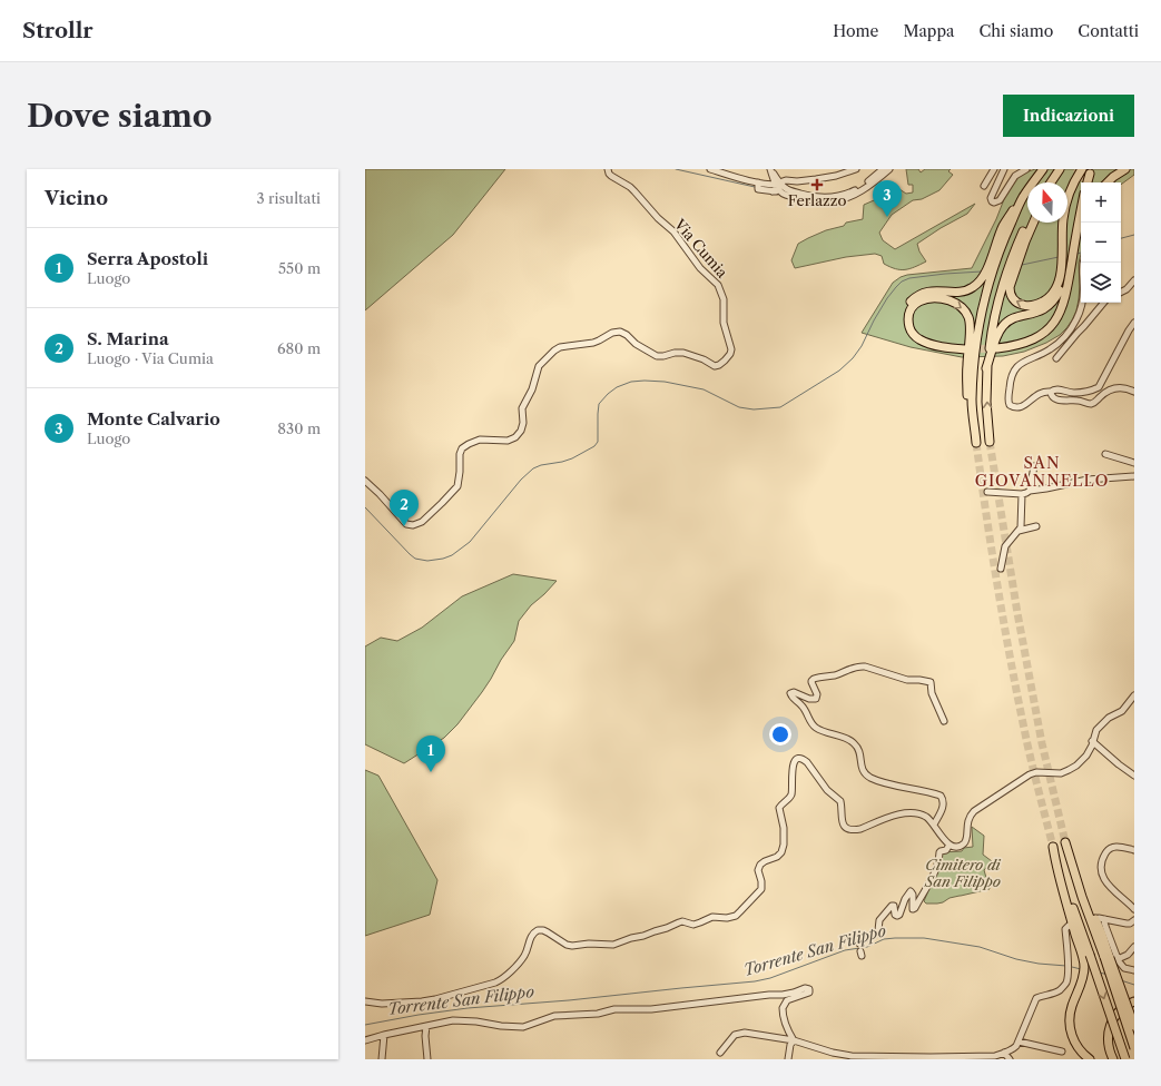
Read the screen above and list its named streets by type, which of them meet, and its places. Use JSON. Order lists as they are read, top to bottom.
{
  "streets": {
    "street": ["Via Cumia"]
  },
  "districts": ["SAN GIOVANNELLO"],
  "water": ["Torrente San Filippo"],
  "parks": ["Cimitero di San Filippo"],
  "places": {
    "health": ["Ferlazzo"]
  },
  "north": "top",
  "page": {
    "header": "Strollr",
    "nav": [
      "Home",
      "Mappa",
      "Chi siamo",
      "Contatti"
    ],
    "buttons": "Indicazioni",
    "title": "Dove siamo",
    "heading": ["Vicino", "3 risultati"],
    "pins": ["3", "2", "1"],
    "map_buttons": ["+", "−"],
    "list": [
      {
        "mark": "1",
        "name": "Serra Apostoli",
        "note": "Luogo",
        "value": "550 m"
      },
      {
        "mark": "2",
        "name": "S. Marina",
        "note": "Luogo · Via Cumia",
        "value": "680 m"
      },
      {
        "mark": "3",
        "name": "Monte Calvario",
        "note": "Luogo",
        "value": "830 m"
      }
    ]
  }
}
